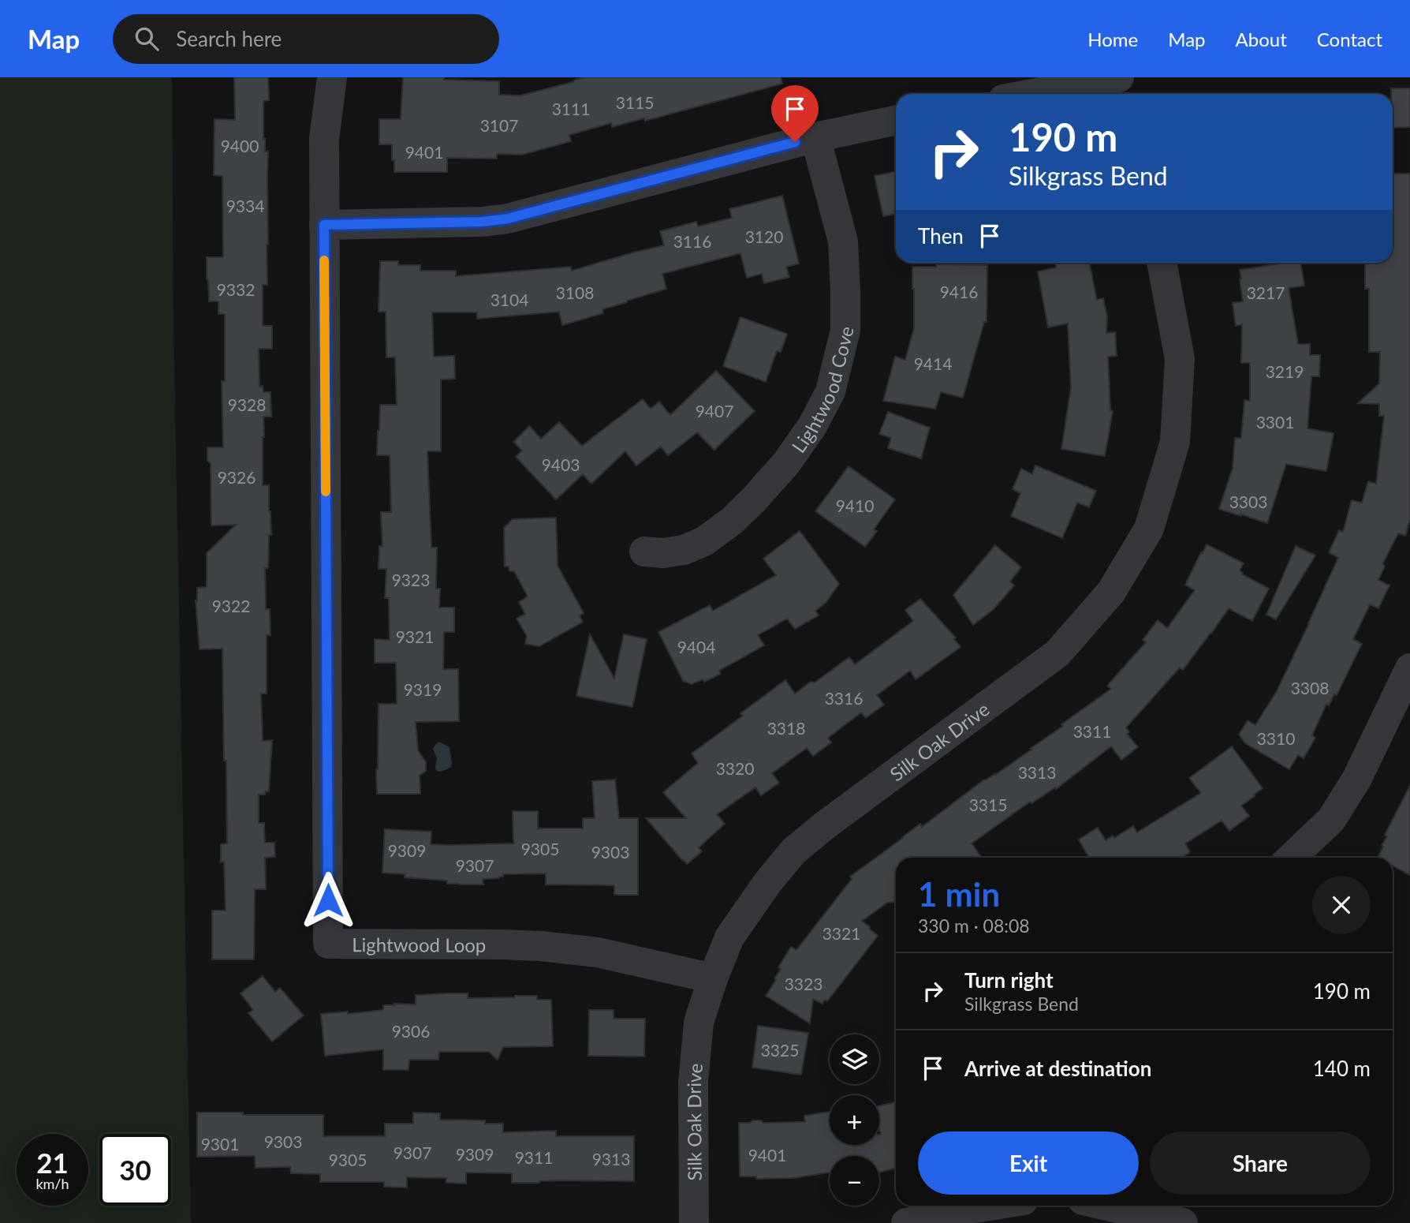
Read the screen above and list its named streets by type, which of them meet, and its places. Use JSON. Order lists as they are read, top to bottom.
{
  "streets": {
    "street": ["Lightwood Cove", "Silk Oak Drive", "Lightwood Loop"]
  },
  "crossings": [
    ["Silk Oak Drive", "Lightwood Loop"]
  ],
  "house_numbers": [
    "3115",
    "3111",
    "3107",
    "9400",
    "9401",
    "9334",
    "3120",
    "3116",
    "9332",
    "9416",
    "3108",
    "3217",
    "3104",
    "9414",
    "3219",
    "9328",
    "9407",
    "3301",
    "9403",
    "9326",
    "3303",
    "9410",
    "9323",
    "9322",
    "9321",
    "9404",
    "3308",
    "9319",
    "3316",
    "3318",
    "3311",
    "3310",
    "3320",
    "3313",
    "3315",
    "9305",
    "9309",
    "9303",
    "9307",
    "3321",
    "3323",
    "9306",
    "3325",
    "9303",
    "9301",
    "9307",
    "9309",
    "9401",
    "9311",
    "9313",
    "9305"
  ],
  "page": {
    "header": "Map",
    "search": "Search here",
    "nav": [
      "Home",
      "Map",
      "About",
      "Contact"
    ],
    "turn": ["190 m", "Silkgrass Bend"],
    "then": "Then",
    "heading": ["1 min", "330 m · 08:08"],
    "list": [
      {
        "name": "Turn right",
        "note": "Silkgrass Bend",
        "value": "190 m"
      },
      {
        "name": "Arrive at destination",
        "value": "140 m"
      }
    ],
    "map_buttons": ["+", "−"],
    "buttons": ["Exit", "Share"],
    "speed": "21 km/h",
    "limit": "30"
  }
}
